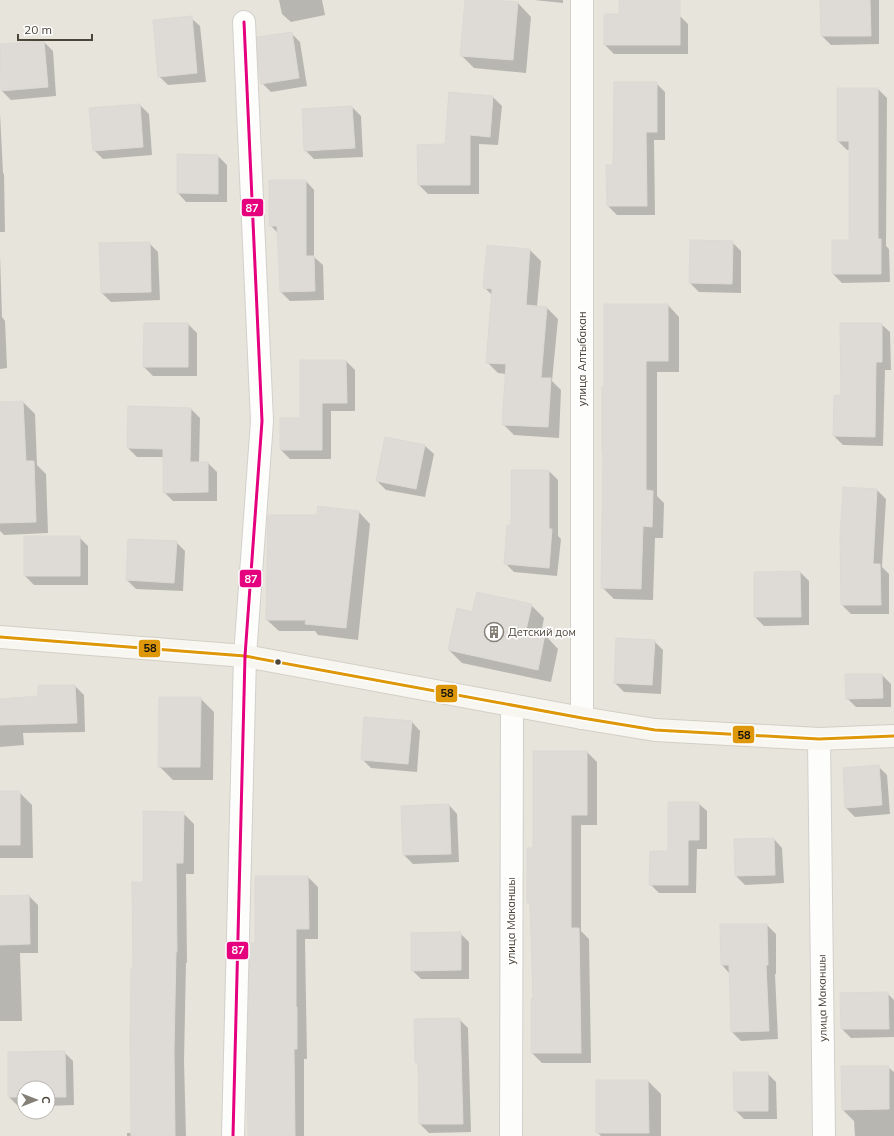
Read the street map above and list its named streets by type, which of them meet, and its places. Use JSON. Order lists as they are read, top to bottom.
{
  "streets": {
    "street": ["улица Алтыбакан", "улица Маканшы"]
  },
  "places": {
    "building": ["Детский дом"]
  },
  "lines": ["transit line 87", "transit line 58"],
  "scale_bar": "20 m",
  "north": "right"
}
